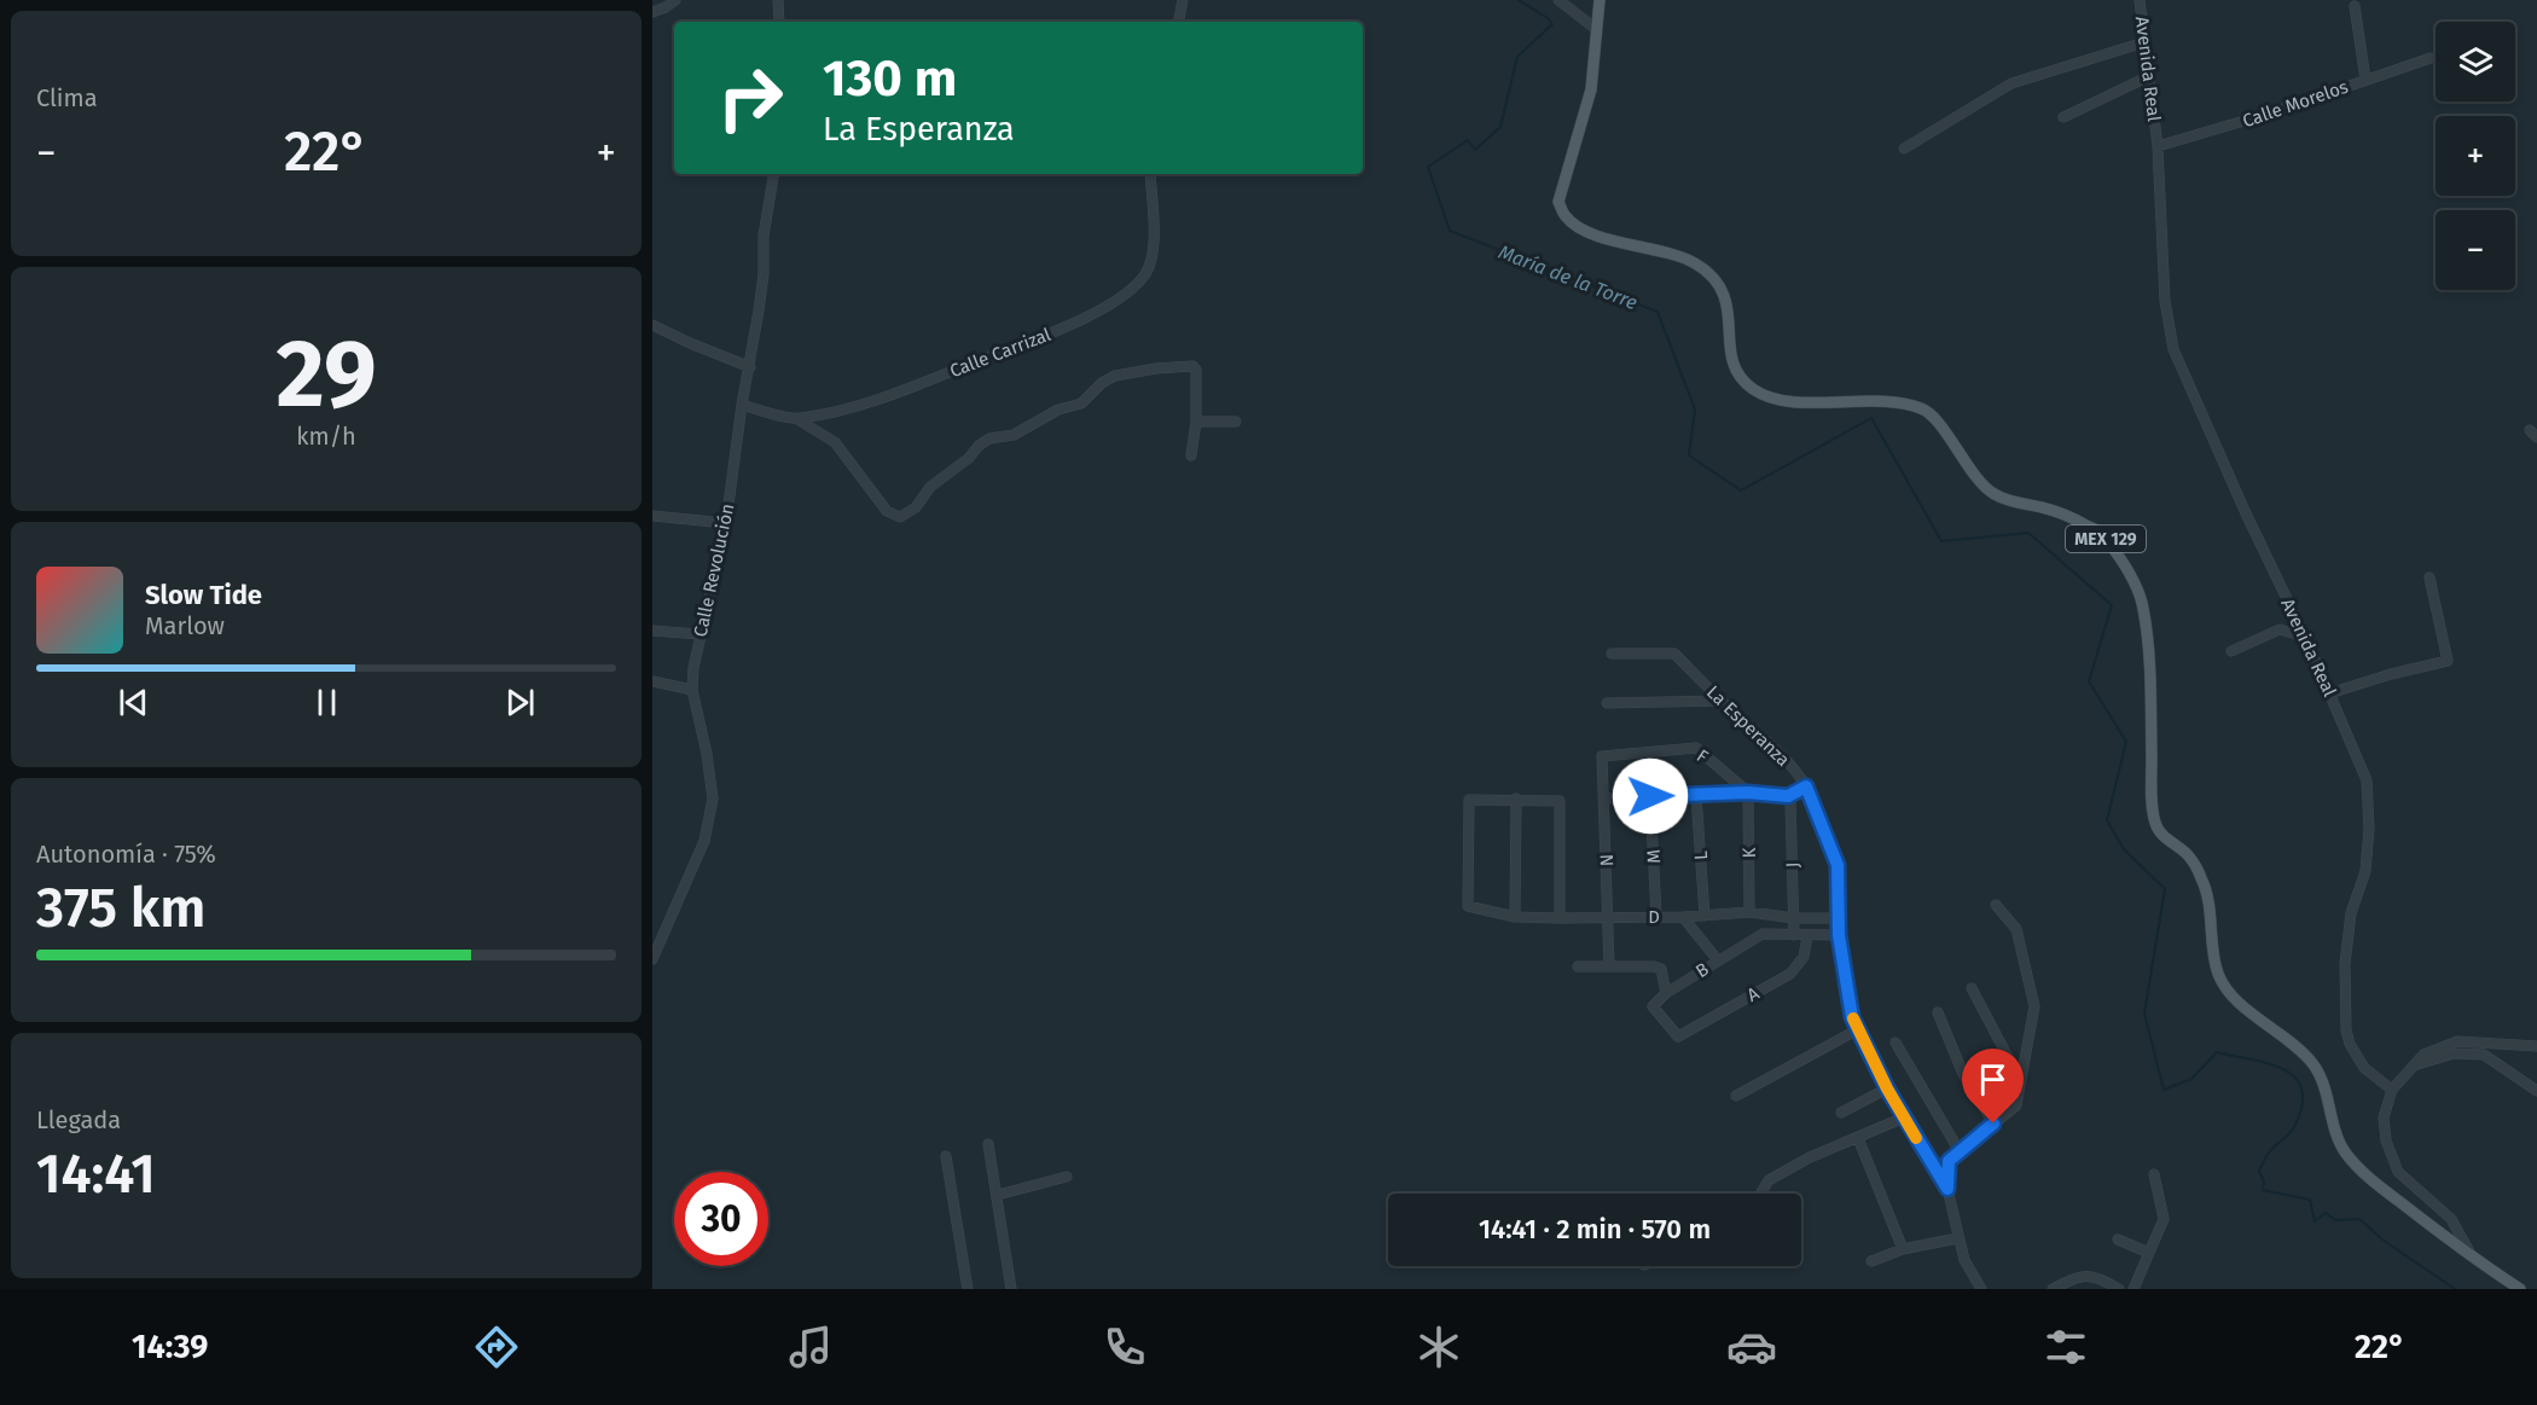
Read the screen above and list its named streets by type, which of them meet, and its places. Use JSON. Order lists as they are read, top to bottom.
{
  "streets": {
    "main road": ["MEX 129"],
    "street": [
      "Avenida Real",
      "Calle Morelos",
      "Calle Carrizal",
      "Calle Revolución",
      "La Esperanza",
      "F",
      "K",
      "L",
      "M",
      "N",
      "J",
      "D",
      "B",
      "A"
    ]
  },
  "crossings": [
    ["Avenida Real", "Calle Morelos"],
    ["Calle Carrizal", "Calle Revolución"],
    ["La Esperanza", "D"],
    ["F", "K"],
    ["F", "N"],
    ["K", "D"],
    ["L", "D"],
    ["M", "D"],
    ["N", "D"],
    ["J", "D"],
    ["J", "B"],
    ["B", "A"]
  ],
  "water": ["María de la Torre"],
  "page": {
    "tile": [
      "Clima",
      ["29", "km/h"],
      ["Autonomía · 75%", "375 km"],
      ["Llegada", "14:41"]
    ],
    "map_buttons": ["+", "−"],
    "turn": ["130 m", "La Esperanza"],
    "heat": ["−", "22°", "+"],
    "song": ["Slow Tide", "Marlow"],
    "limit": "30",
    "trip": "14:41 · 2 min · 570 m",
    "tabs": ["14:39", "22°"]
  }
}
